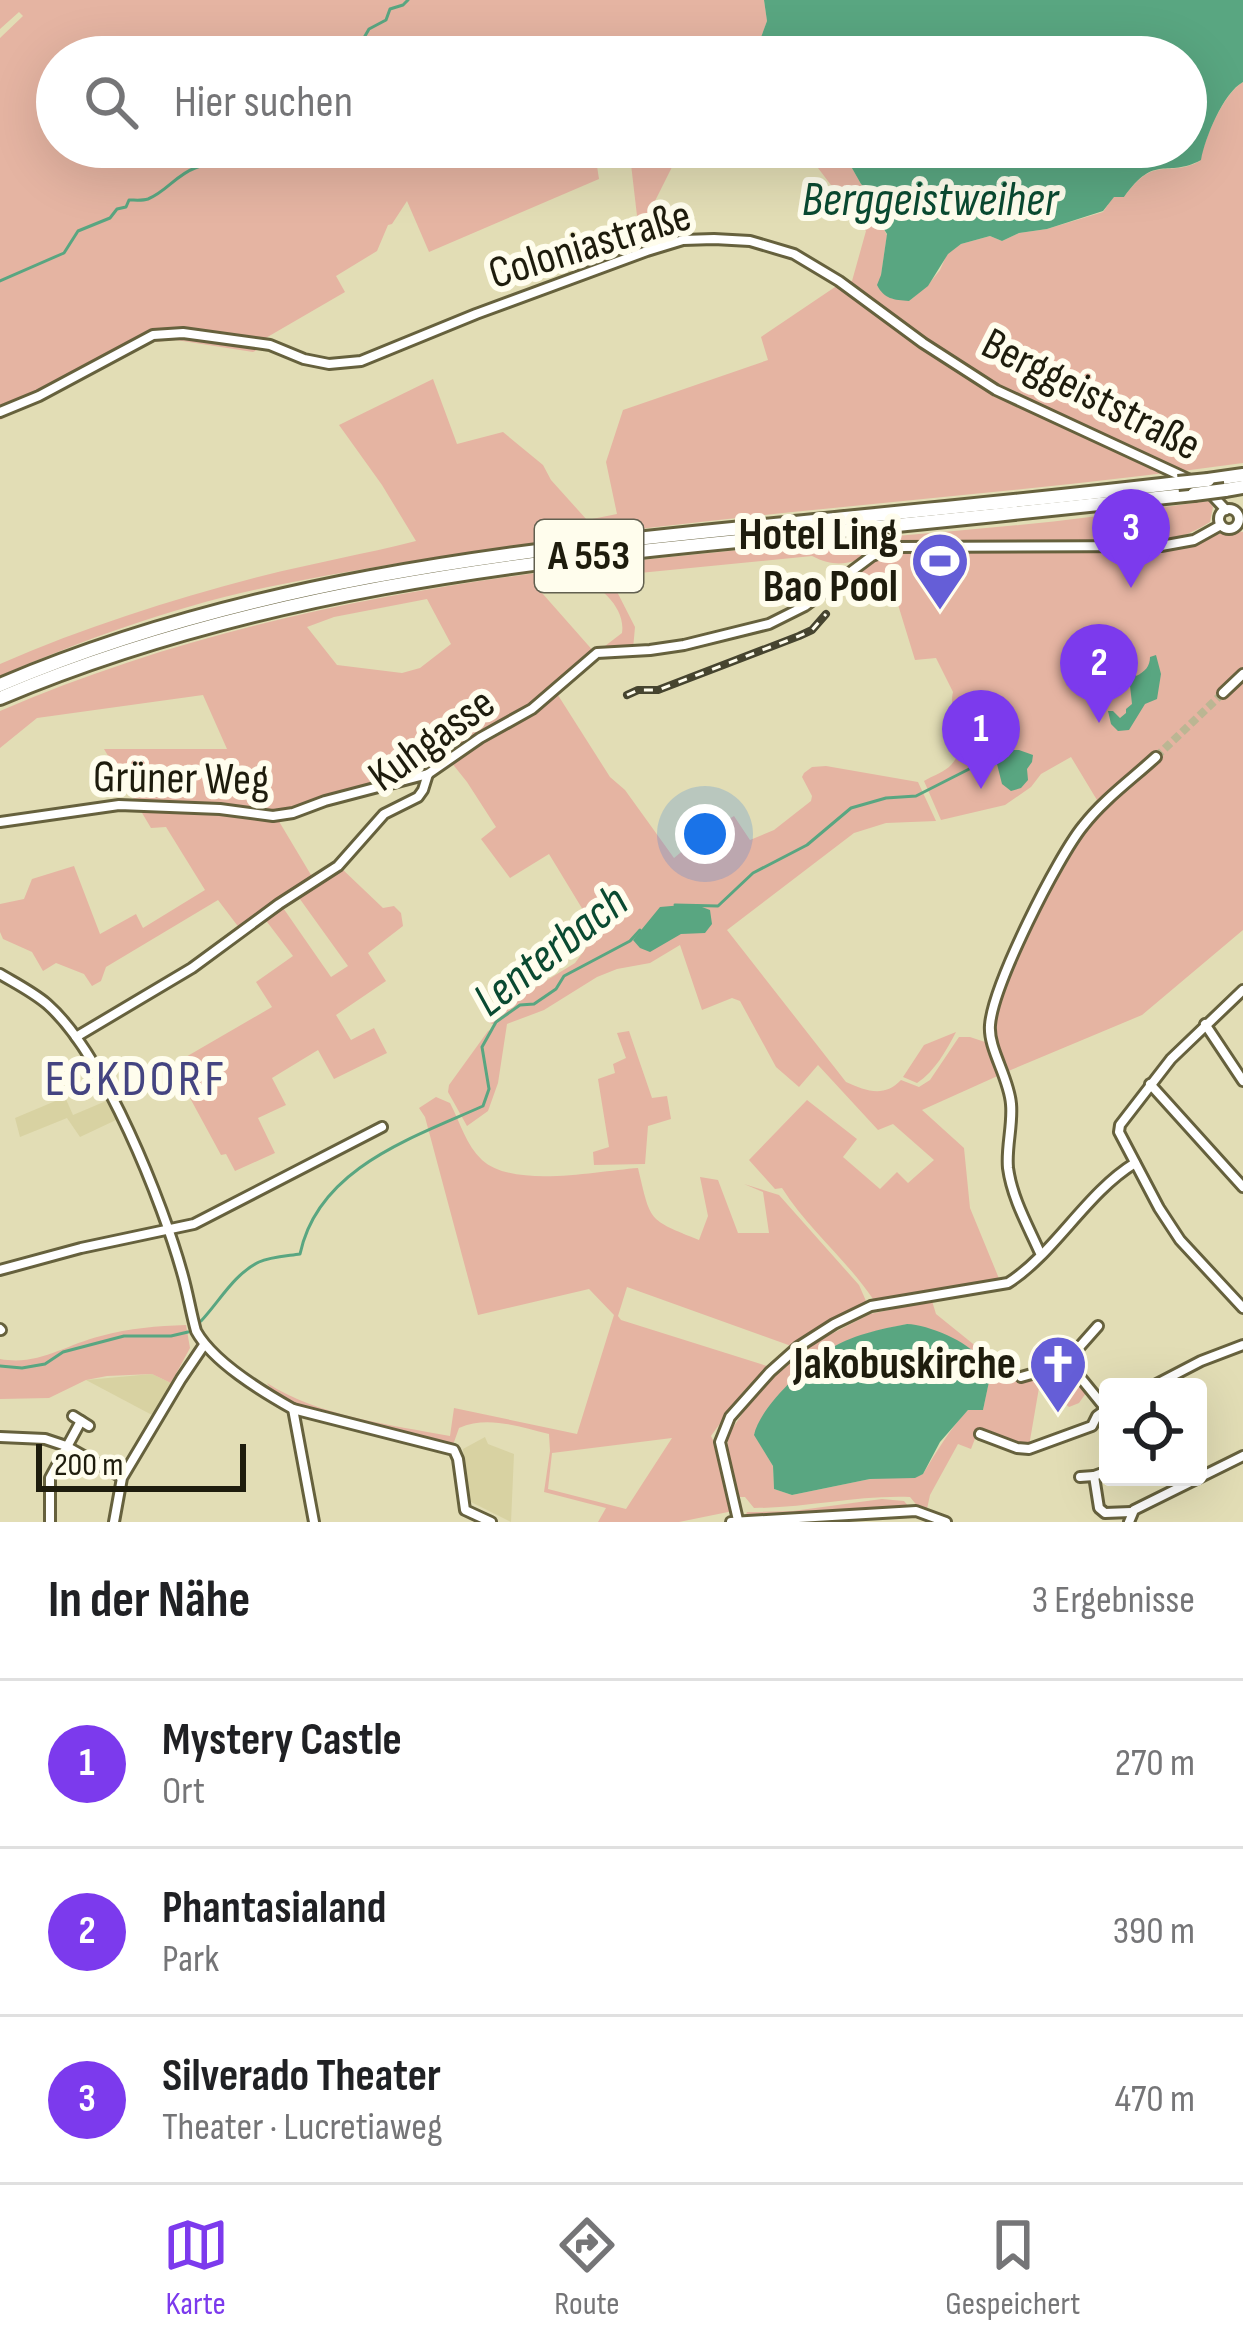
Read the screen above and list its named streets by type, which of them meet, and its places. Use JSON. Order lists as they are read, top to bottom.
{
  "streets": {
    "highway": ["A 553"],
    "street": [
      "Coloniastraße",
      "Berggeiststraße",
      "Kuhgasse",
      "Grüner Weg"
    ]
  },
  "crossings": [
    ["Coloniastraße", "Berggeiststraße"],
    ["Berggeiststraße", "Kuhgasse"],
    ["Kuhgasse", "Grüner Weg"]
  ],
  "districts": ["ECKDORF"],
  "water": ["Berggeistweiher", "Lenterbach"],
  "places": {
    "sports": ["Hotel Ling Bao Pool"],
    "church": ["Jakobuskirche"]
  },
  "scale_bar": "200 m",
  "page": {
    "search": "Hier suchen",
    "pins": ["3", "2", "1"],
    "scale": "200 m",
    "heading": ["In der Nähe", "3 Ergebnisse"],
    "list": [
      {
        "mark": "1",
        "name": "Mystery Castle",
        "note": "Ort",
        "value": "270 m"
      },
      {
        "mark": "2",
        "name": "Phantasialand",
        "note": "Park",
        "value": "390 m"
      },
      {
        "mark": "3",
        "name": "Silverado Theater",
        "note": "Theater · Lucretiaweg",
        "value": "470 m"
      }
    ],
    "nav": ["Karte", "Route", "Gespeichert"]
  }
}
